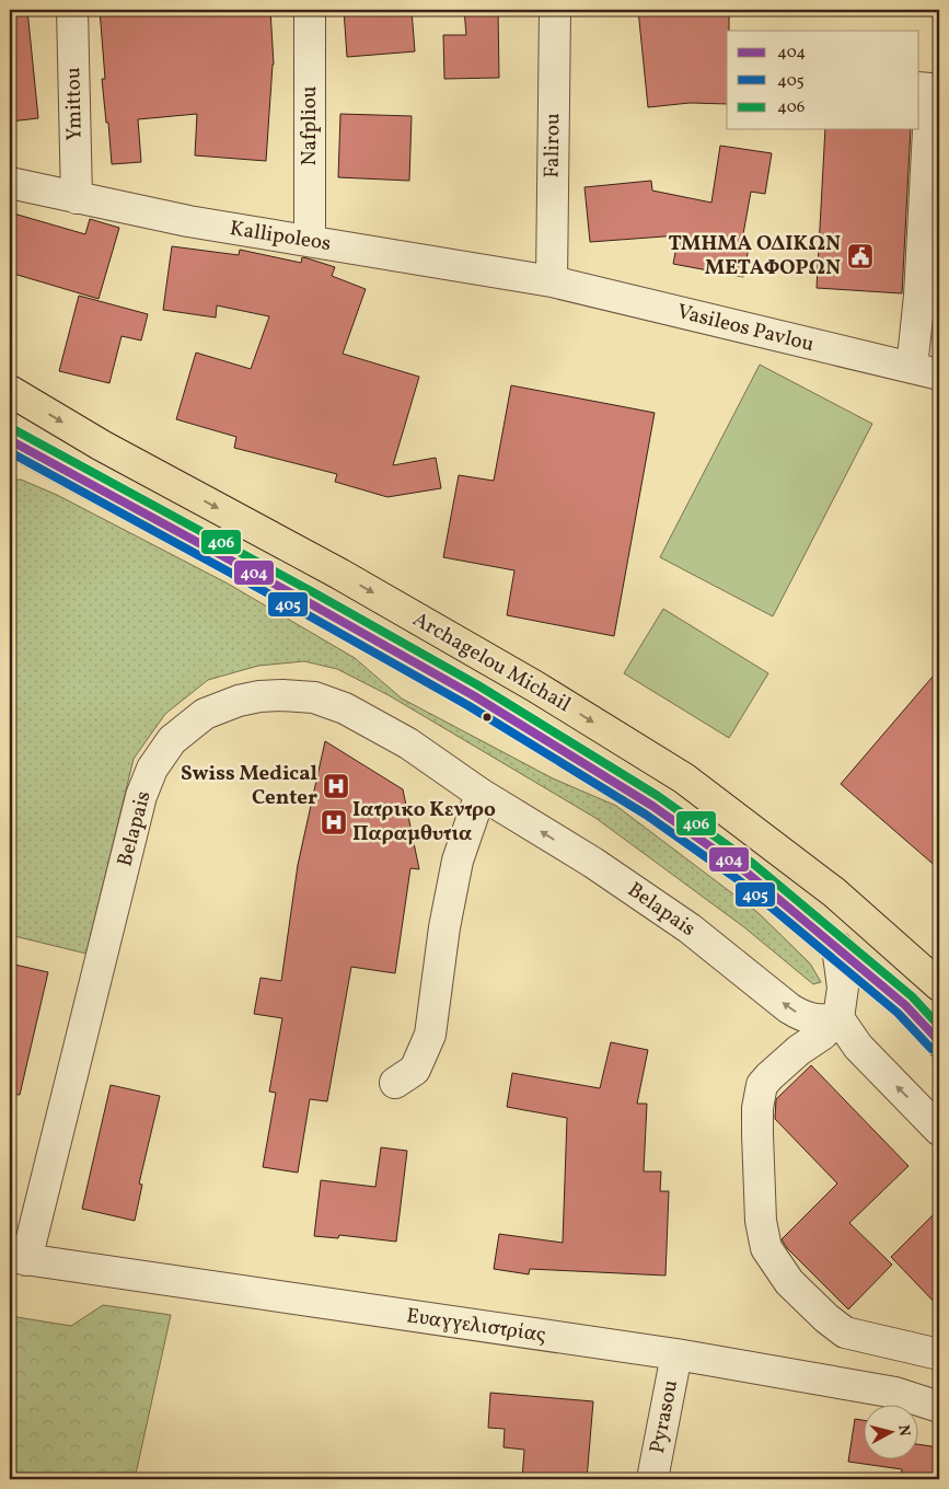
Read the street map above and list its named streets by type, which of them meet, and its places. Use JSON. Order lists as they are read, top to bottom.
{
  "streets": {
    "main road": ["Archagelou Michail"],
    "street": [
      "Ymittou",
      "Nafpliou",
      "Falirou",
      "Kallipoleos",
      "Vasileos Pavlou",
      "Belapais",
      "Ευαγγελιστρίας",
      "Pyrasou"
    ]
  },
  "crossings": [
    ["Ymittou", "Kallipoleos"],
    ["Nafpliou", "Kallipoleos"],
    ["Falirou", "Kallipoleos"],
    ["Falirou", "Vasileos Pavlou"],
    ["Kallipoleos", "Vasileos Pavlou"],
    ["Belapais", "Ευαγγελιστρίας"],
    ["Ευαγγελιστρίας", "Pyrasou"]
  ],
  "places": {
    "public building": ["ΤΜΗΜΑ ΟΔΙΚΩΝ ΜΕΤΑΦΟΡΩΝ"],
    "hospital": ["Swiss Medical Center", "Ιατρικο Κεντρο Παραμθυτια"]
  },
  "lines": ["transit line 406", "transit line 404", "transit line 405"],
  "legend": ["404", "405", "406"],
  "north": "right"
}
